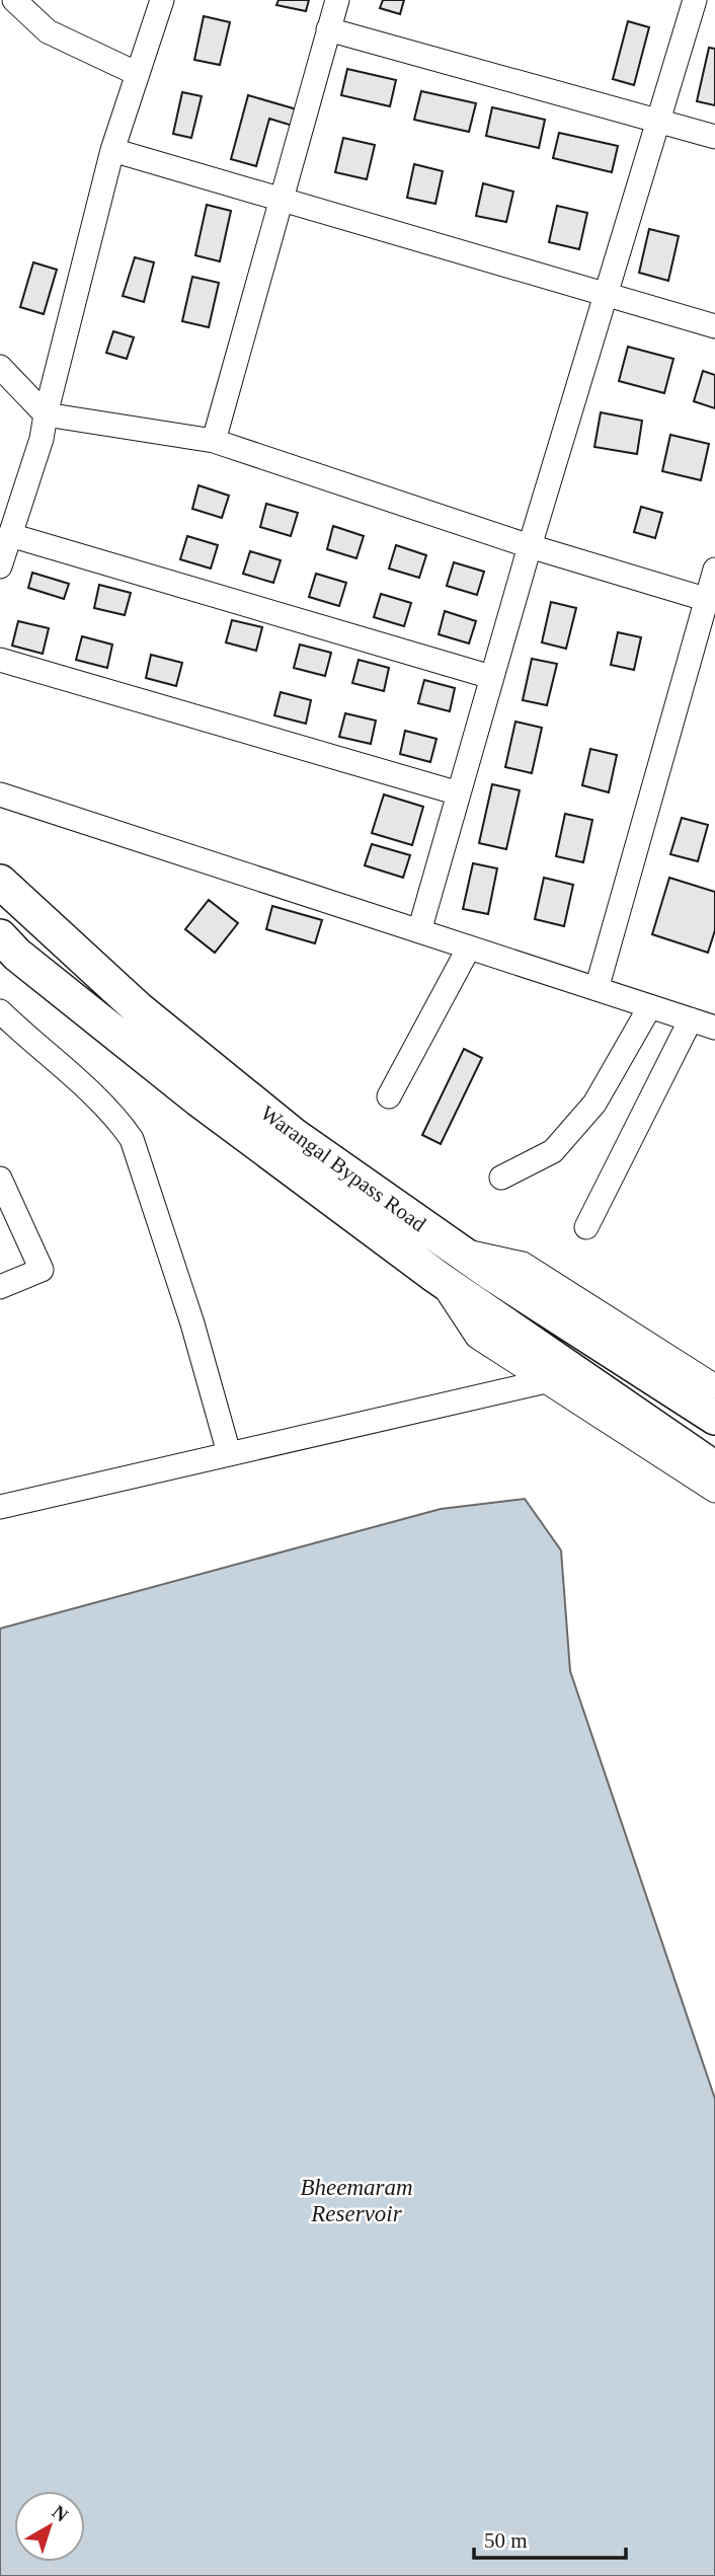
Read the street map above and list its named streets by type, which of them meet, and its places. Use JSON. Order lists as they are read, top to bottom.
{
  "streets": {
    "highway": ["Warangal Bypass Road"]
  },
  "water": ["Bheemaram Reservoir"],
  "scale_bar": "50 m",
  "north": "top right"
}
